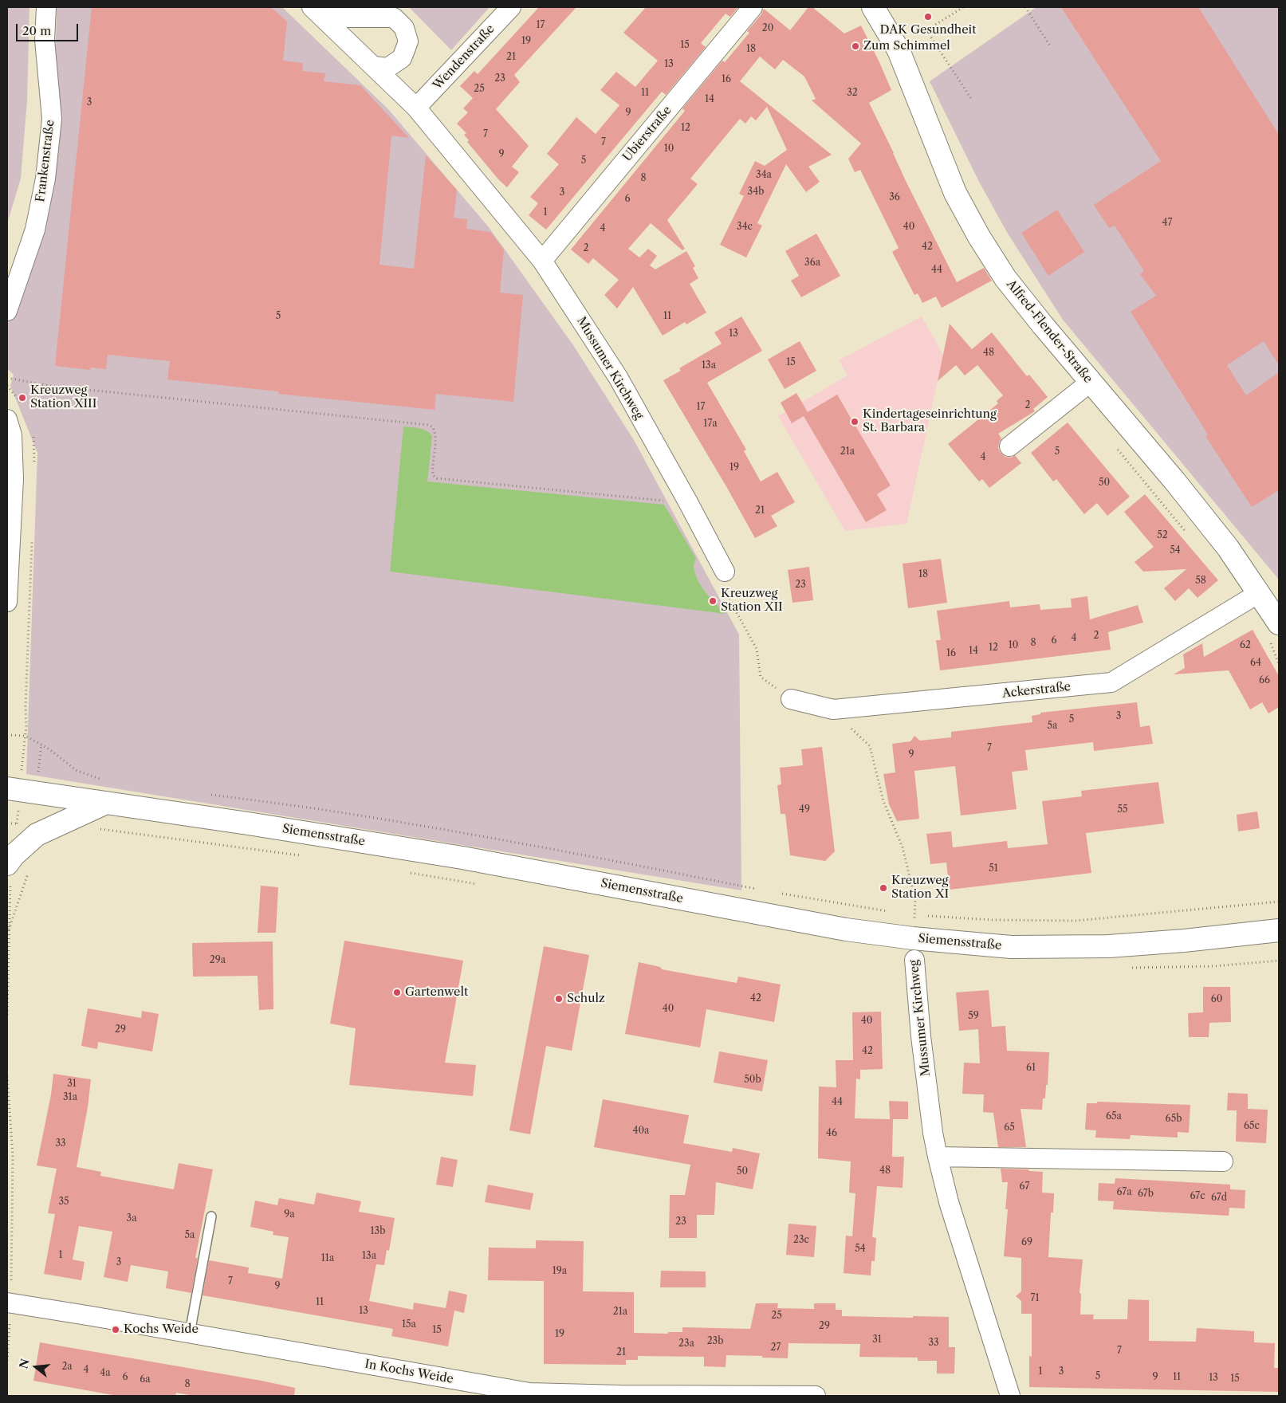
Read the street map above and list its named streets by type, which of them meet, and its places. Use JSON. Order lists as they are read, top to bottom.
{
  "streets": {
    "street": [
      "Wendenstraße",
      "Ubierstraße",
      "Frankenstraße",
      "Alfred-Flender-Straße",
      "Mussumer Kirchweg",
      "Ackerstraße",
      "Siemensstraße",
      "In Kochs Weide"
    ]
  },
  "crossings": [
    ["Wendenstraße", "Mussumer Kirchweg"],
    ["Ubierstraße", "Mussumer Kirchweg"],
    ["Alfred-Flender-Straße", "Ackerstraße"],
    ["Mussumer Kirchweg", "Siemensstraße"]
  ],
  "places": [
    "DAK Gesundheit",
    "Zum Schimmel",
    "Kreuzweg Station XIII",
    "Kindertageseinrichtung St. Barbara",
    "Kreuzweg Station XII",
    "Kreuzweg Station XI",
    "Gartenwelt",
    "Schulz",
    "Kochs Weide"
  ],
  "house_numbers": [
    "17",
    "20",
    "19",
    "15",
    "18",
    "21",
    "13",
    "23",
    "16",
    "25",
    "11",
    "32",
    "14",
    "3",
    "9",
    "12",
    "7",
    "7",
    "10",
    "9",
    "5",
    "34a",
    "8",
    "34b",
    "3",
    "36",
    "6",
    "1",
    "47",
    "34c",
    "40",
    "4",
    "42",
    "2",
    "36a",
    "44",
    "5",
    "11",
    "13",
    "48",
    "15",
    "13a",
    "2",
    "17",
    "17a",
    "21a",
    "5",
    "4",
    "19",
    "50",
    "21",
    "52",
    "54",
    "18",
    "58",
    "23",
    "2",
    "4",
    "6",
    "8",
    "10",
    "62",
    "12",
    "14",
    "16",
    "64",
    "66",
    "3",
    "5",
    "5a",
    "7",
    "9",
    "49",
    "55",
    "51",
    "29a",
    "42",
    "60",
    "40",
    "59",
    "40",
    "29",
    "42",
    "61",
    "50b",
    "31",
    "31a",
    "44",
    "65a",
    "65b",
    "65c",
    "65",
    "40a",
    "46",
    "33",
    "48",
    "50",
    "67",
    "67a",
    "67b",
    "67c",
    "67d",
    "35",
    "9a",
    "3a",
    "23",
    "13b",
    "5a",
    "23c",
    "69",
    "54",
    "1",
    "13a",
    "11a",
    "3",
    "19a",
    "7",
    "9",
    "71",
    "11",
    "13",
    "21a",
    "25",
    "15a",
    "29",
    "15",
    "19",
    "31",
    "23b",
    "33",
    "23a",
    "27",
    "7",
    "21",
    "2a",
    "4",
    "1",
    "3",
    "4a",
    "5",
    "6",
    "9",
    "11",
    "13",
    "15",
    "6a",
    "8"
  ],
  "scale_bar": "20 m",
  "north": "left"
}
